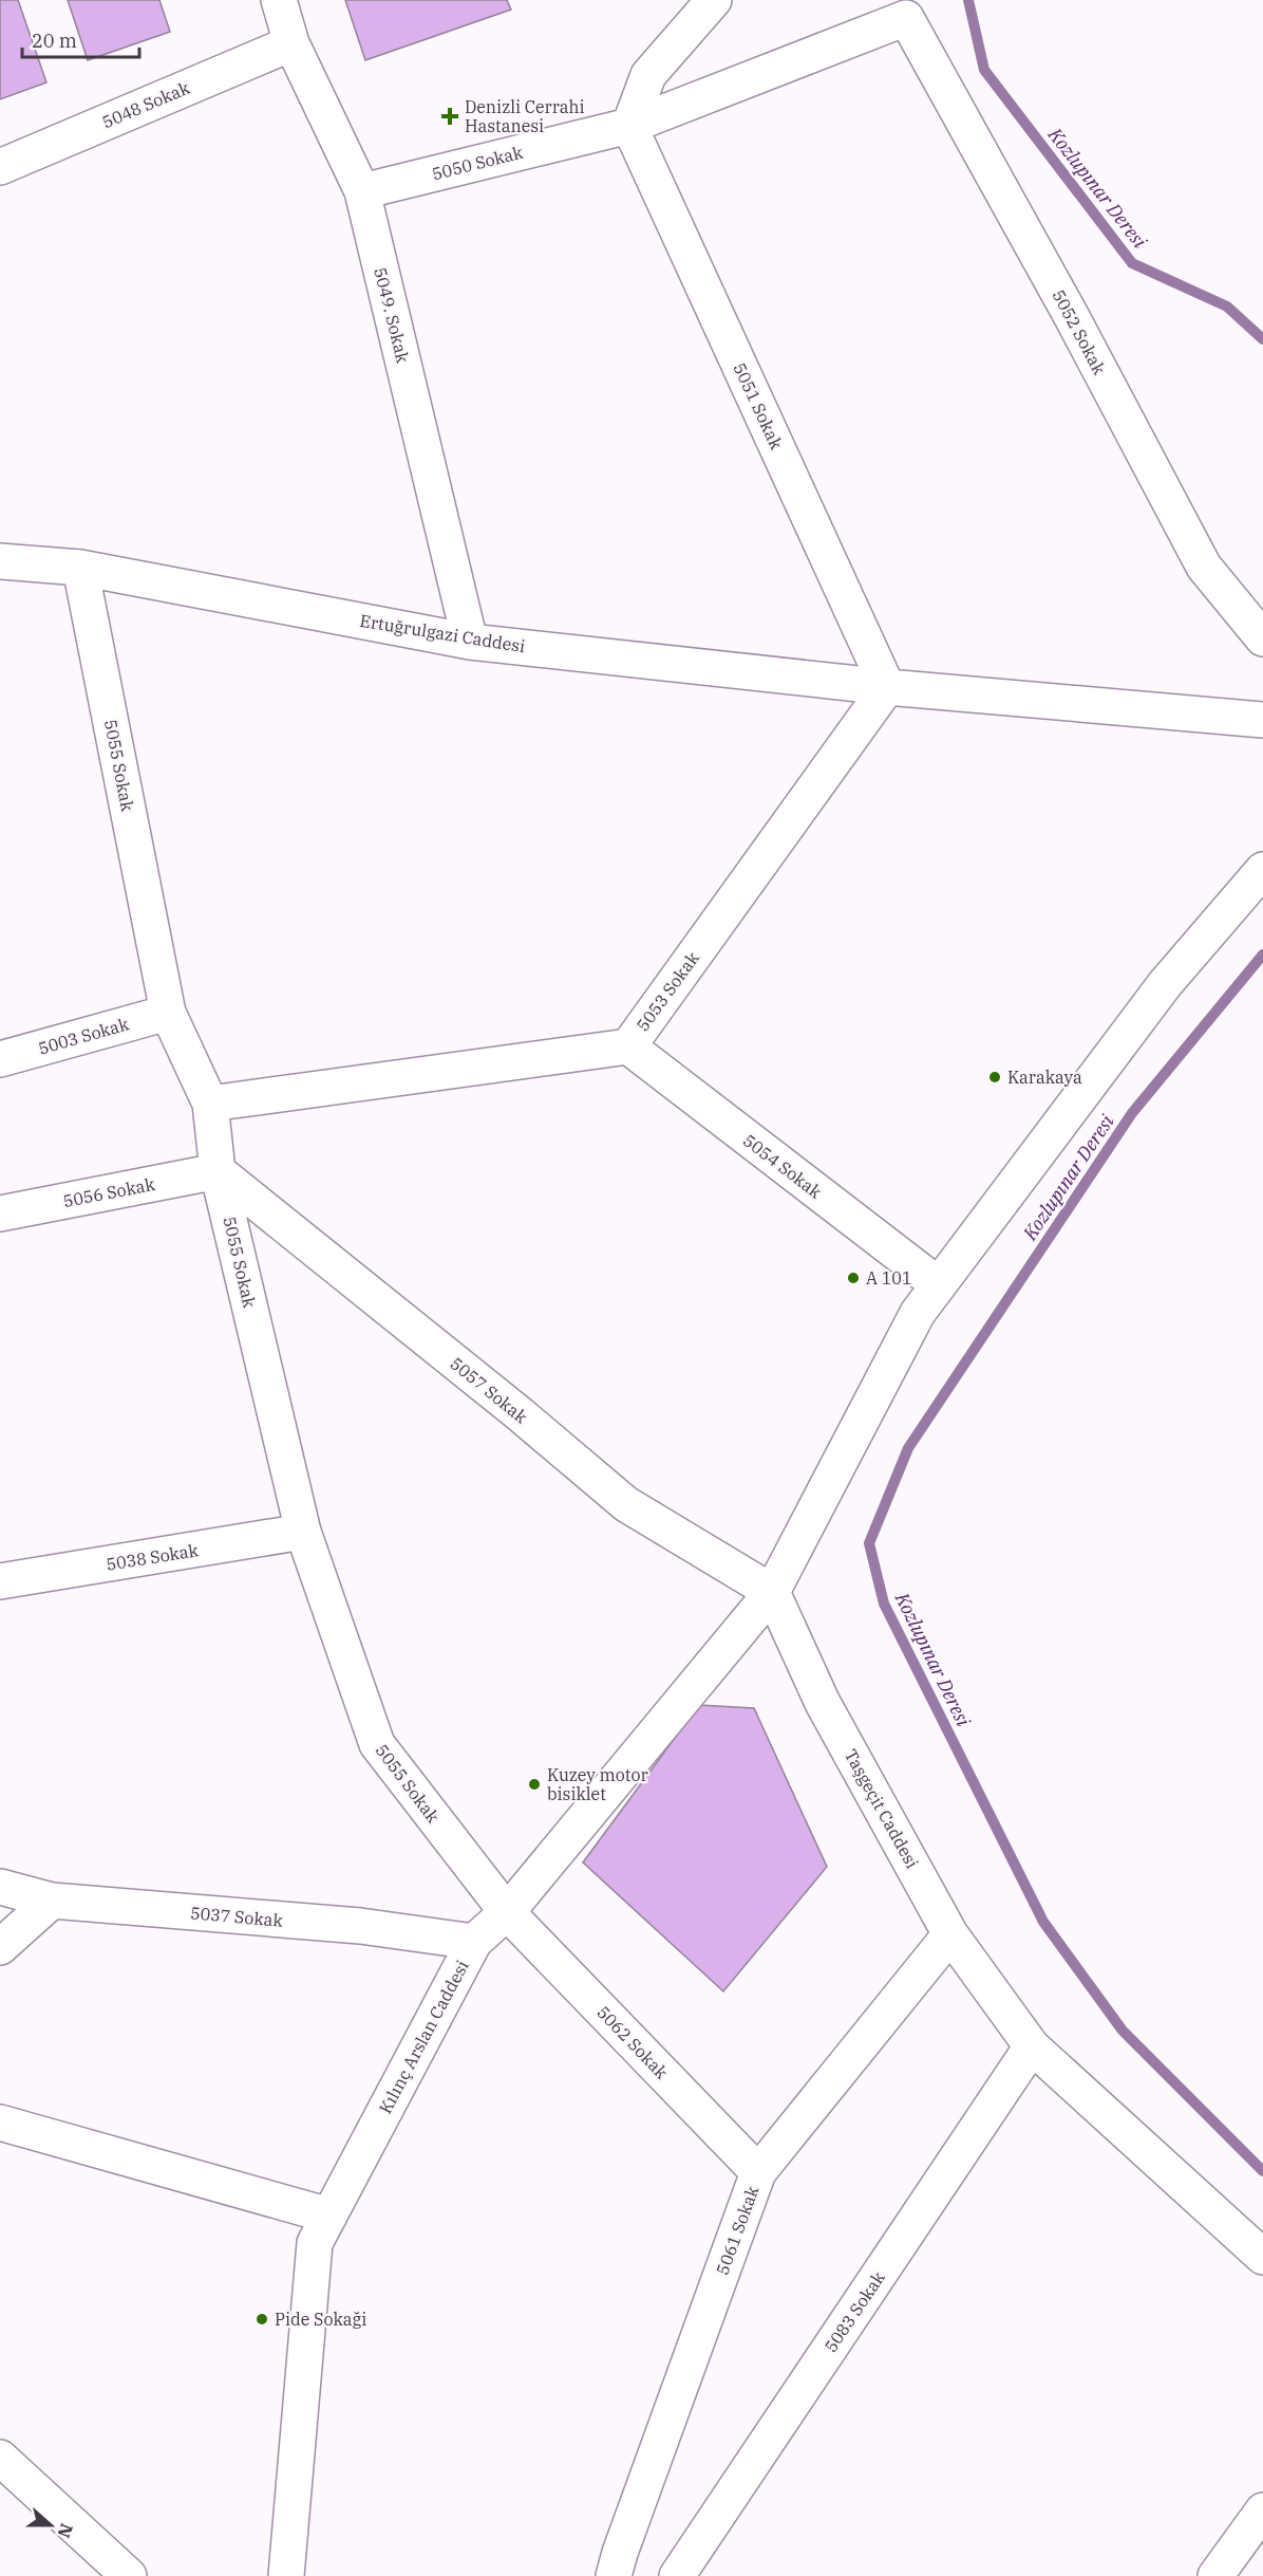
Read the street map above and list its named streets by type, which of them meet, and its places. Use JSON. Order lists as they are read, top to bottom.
{
  "streets": {
    "street": [
      "5048 Sokak",
      "5050 Sokak",
      "5049. Sokak",
      "5052 Sokak",
      "5051 Sokak",
      "Ertuğrulgazi Caddesi",
      "5055 Sokak",
      "5053 Sokak",
      "5003 Sokak",
      "5054 Sokak",
      "5056 Sokak",
      "5057 Sokak",
      "5038 Sokak",
      "Taşgeçit Caddesi",
      "5037 Sokak",
      "Kılınç Arslan Caddesi",
      "5062 Sokak",
      "5061 Sokak",
      "5083 Sokak"
    ]
  },
  "crossings": [
    ["5048 Sokak", "5049. Sokak"],
    ["5050 Sokak", "5049. Sokak"],
    ["5050 Sokak", "5052 Sokak"],
    ["5050 Sokak", "5051 Sokak"],
    ["5049. Sokak", "Ertuğrulgazi Caddesi"],
    ["5051 Sokak", "Ertuğrulgazi Caddesi"],
    ["5051 Sokak", "5053 Sokak"],
    ["Ertuğrulgazi Caddesi", "5055 Sokak"],
    ["Ertuğrulgazi Caddesi", "5053 Sokak"],
    ["5055 Sokak", "5053 Sokak"],
    ["5055 Sokak", "5003 Sokak"],
    ["5055 Sokak", "5056 Sokak"],
    ["5055 Sokak", "5057 Sokak"],
    ["5055 Sokak", "5038 Sokak"],
    ["5055 Sokak", "Kılınç Arslan Caddesi"],
    ["5055 Sokak", "5062 Sokak"],
    ["5053 Sokak", "5054 Sokak"],
    ["5056 Sokak", "5057 Sokak"],
    ["5057 Sokak", "Taşgeçit Caddesi"],
    ["5057 Sokak", "Kılınç Arslan Caddesi"],
    ["Taşgeçit Caddesi", "Kılınç Arslan Caddesi"],
    ["Taşgeçit Caddesi", "5061 Sokak"],
    ["Taşgeçit Caddesi", "5083 Sokak"],
    ["5037 Sokak", "Kılınç Arslan Caddesi"],
    ["Kılınç Arslan Caddesi", "5062 Sokak"],
    ["5062 Sokak", "5061 Sokak"]
  ],
  "water": ["Kozlupınar Deresi"],
  "places": {
    "health": ["Denizli Cerrahi Hastanesi"],
    "other": [
      "Karakaya",
      "A 101",
      "Kuzey motor bisiklet",
      "Pide Sokaği"
    ]
  },
  "scale_bar": "20 m",
  "north": "right"
}
